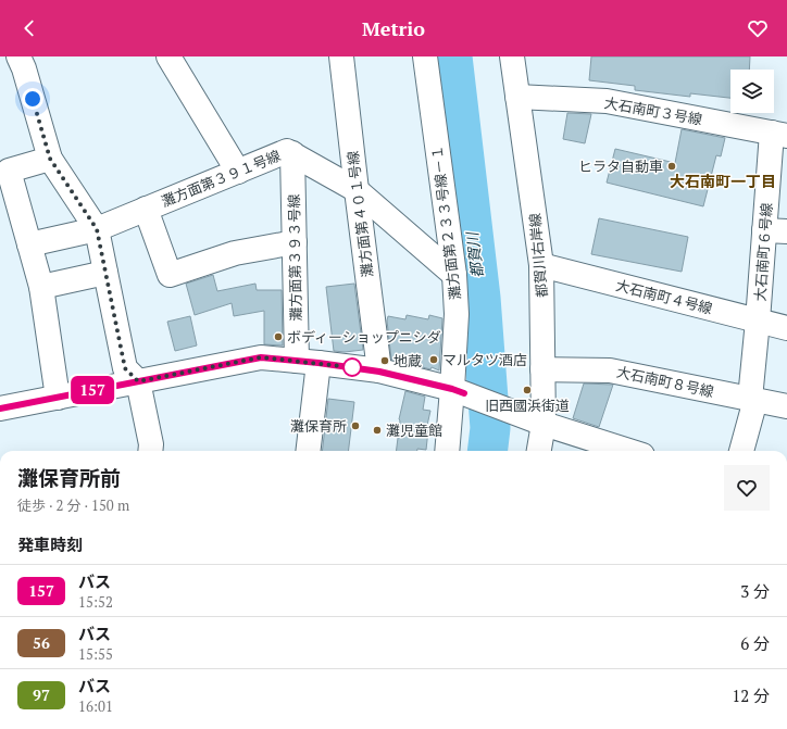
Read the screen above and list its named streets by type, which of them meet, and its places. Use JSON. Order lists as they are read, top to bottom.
{
  "streets": {
    "street": [
      "大石南町３号線",
      "灘方面第３９１号線",
      "灘方面第４０１号線",
      "灘方面第２３３号線－１",
      "大石南町６号線",
      "都賀川右岸線",
      "灘方面第３９３号線",
      "大石南町４号線",
      "大石南町８号線"
    ]
  },
  "crossings": [
    ["大石南町３号線", "大石南町６号線"],
    ["大石南町３号線", "都賀川右岸線"],
    ["灘方面第３９１号線", "灘方面第４０１号線"],
    ["灘方面第３９１号線", "灘方面第２３３号線－１"],
    ["灘方面第３９１号線", "灘方面第３９３号線"],
    ["大石南町６号線", "大石南町４号線"],
    ["大石南町６号線", "大石南町８号線"],
    ["都賀川右岸線", "大石南町４号線"],
    ["都賀川右岸線", "大石南町８号線"]
  ],
  "districts": ["大石南町一丁目"],
  "water": ["都賀川"],
  "places": [
    "ヒラタ自動車",
    "ボディーショップニシダ",
    "マルタツ酒店",
    "地蔵",
    "旧西國浜街道",
    "灘保育所",
    "灘児童館"
  ],
  "lines": ["bus line 157"],
  "page": {
    "header": "Metrio",
    "on_map": "157",
    "heading": [
      ["灘保育所前", "徒歩 · 2 分 · 150 m"],
      "発車時刻"
    ],
    "list": [
      {
        "mark": "157",
        "name": "バス",
        "note": "15:52",
        "value": "3 分"
      },
      {
        "mark": "56",
        "name": "バス",
        "note": "15:55",
        "value": "6 分"
      },
      {
        "mark": "97",
        "name": "バス",
        "note": "16:01",
        "value": "12 分"
      }
    ]
  }
}
